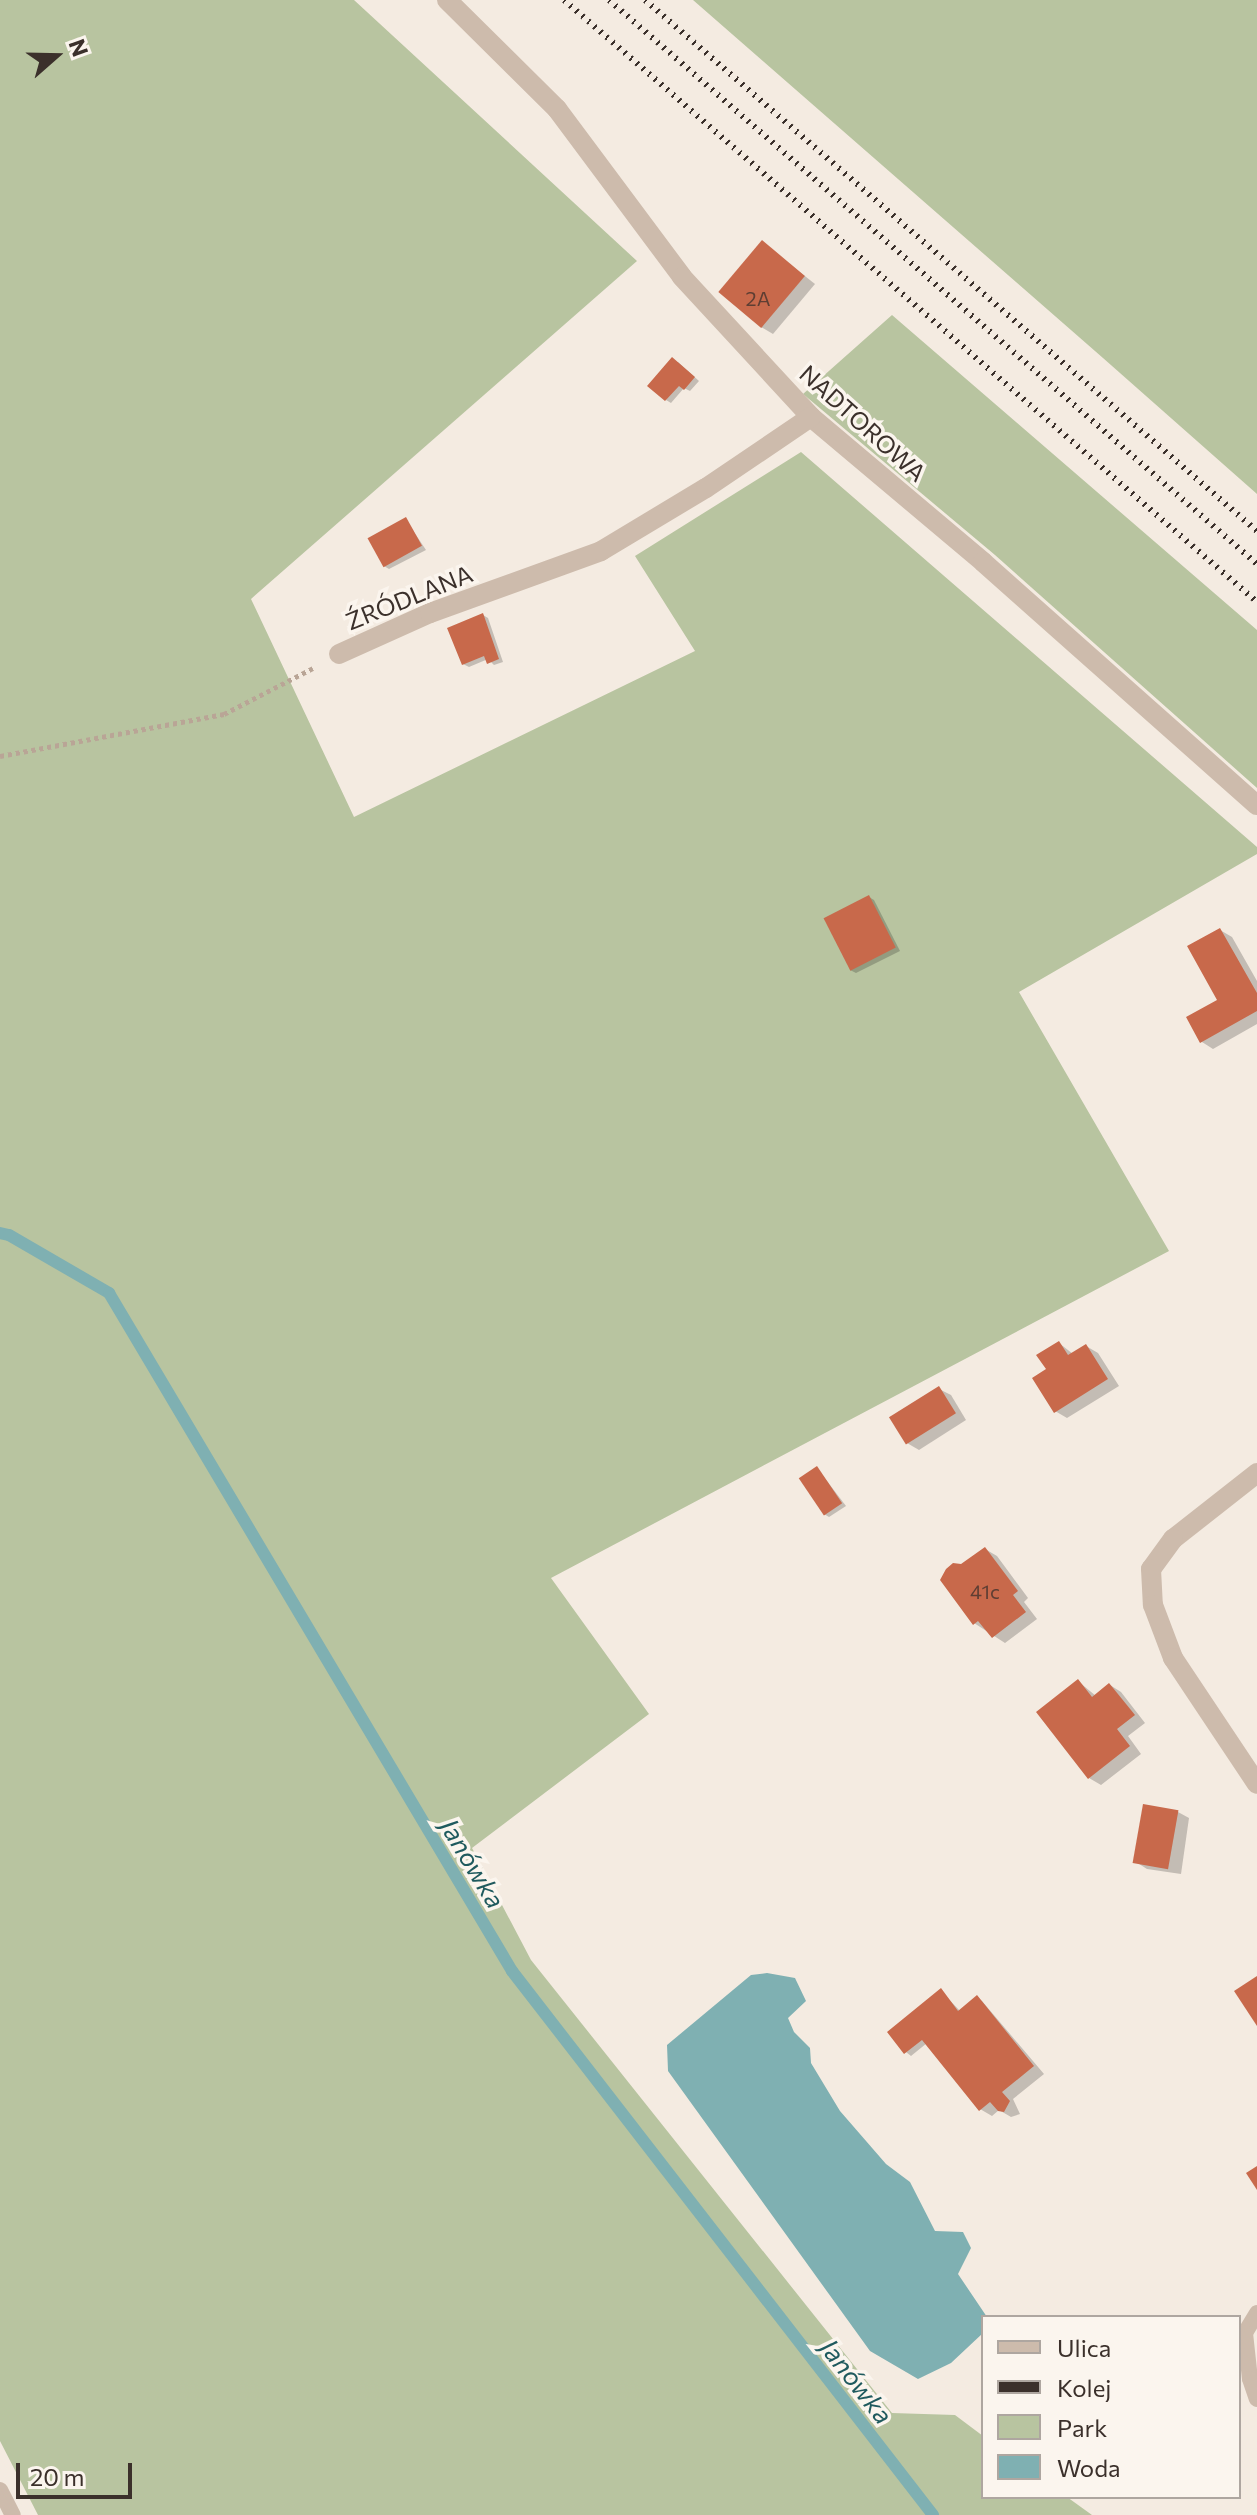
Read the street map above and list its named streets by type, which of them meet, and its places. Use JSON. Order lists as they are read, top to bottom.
{
  "streets": {
    "street": ["NADTOROWA", "ŹRÓDLANA"]
  },
  "crossings": [
    ["NADTOROWA", "ŹRÓDLANA"]
  ],
  "water": ["Janówka"],
  "house_numbers": ["2A", "41c"],
  "legend": [
    "Ulica",
    "Kolej",
    "Park",
    "Woda"
  ],
  "scale_bar": "20 m",
  "north": "right"
}
